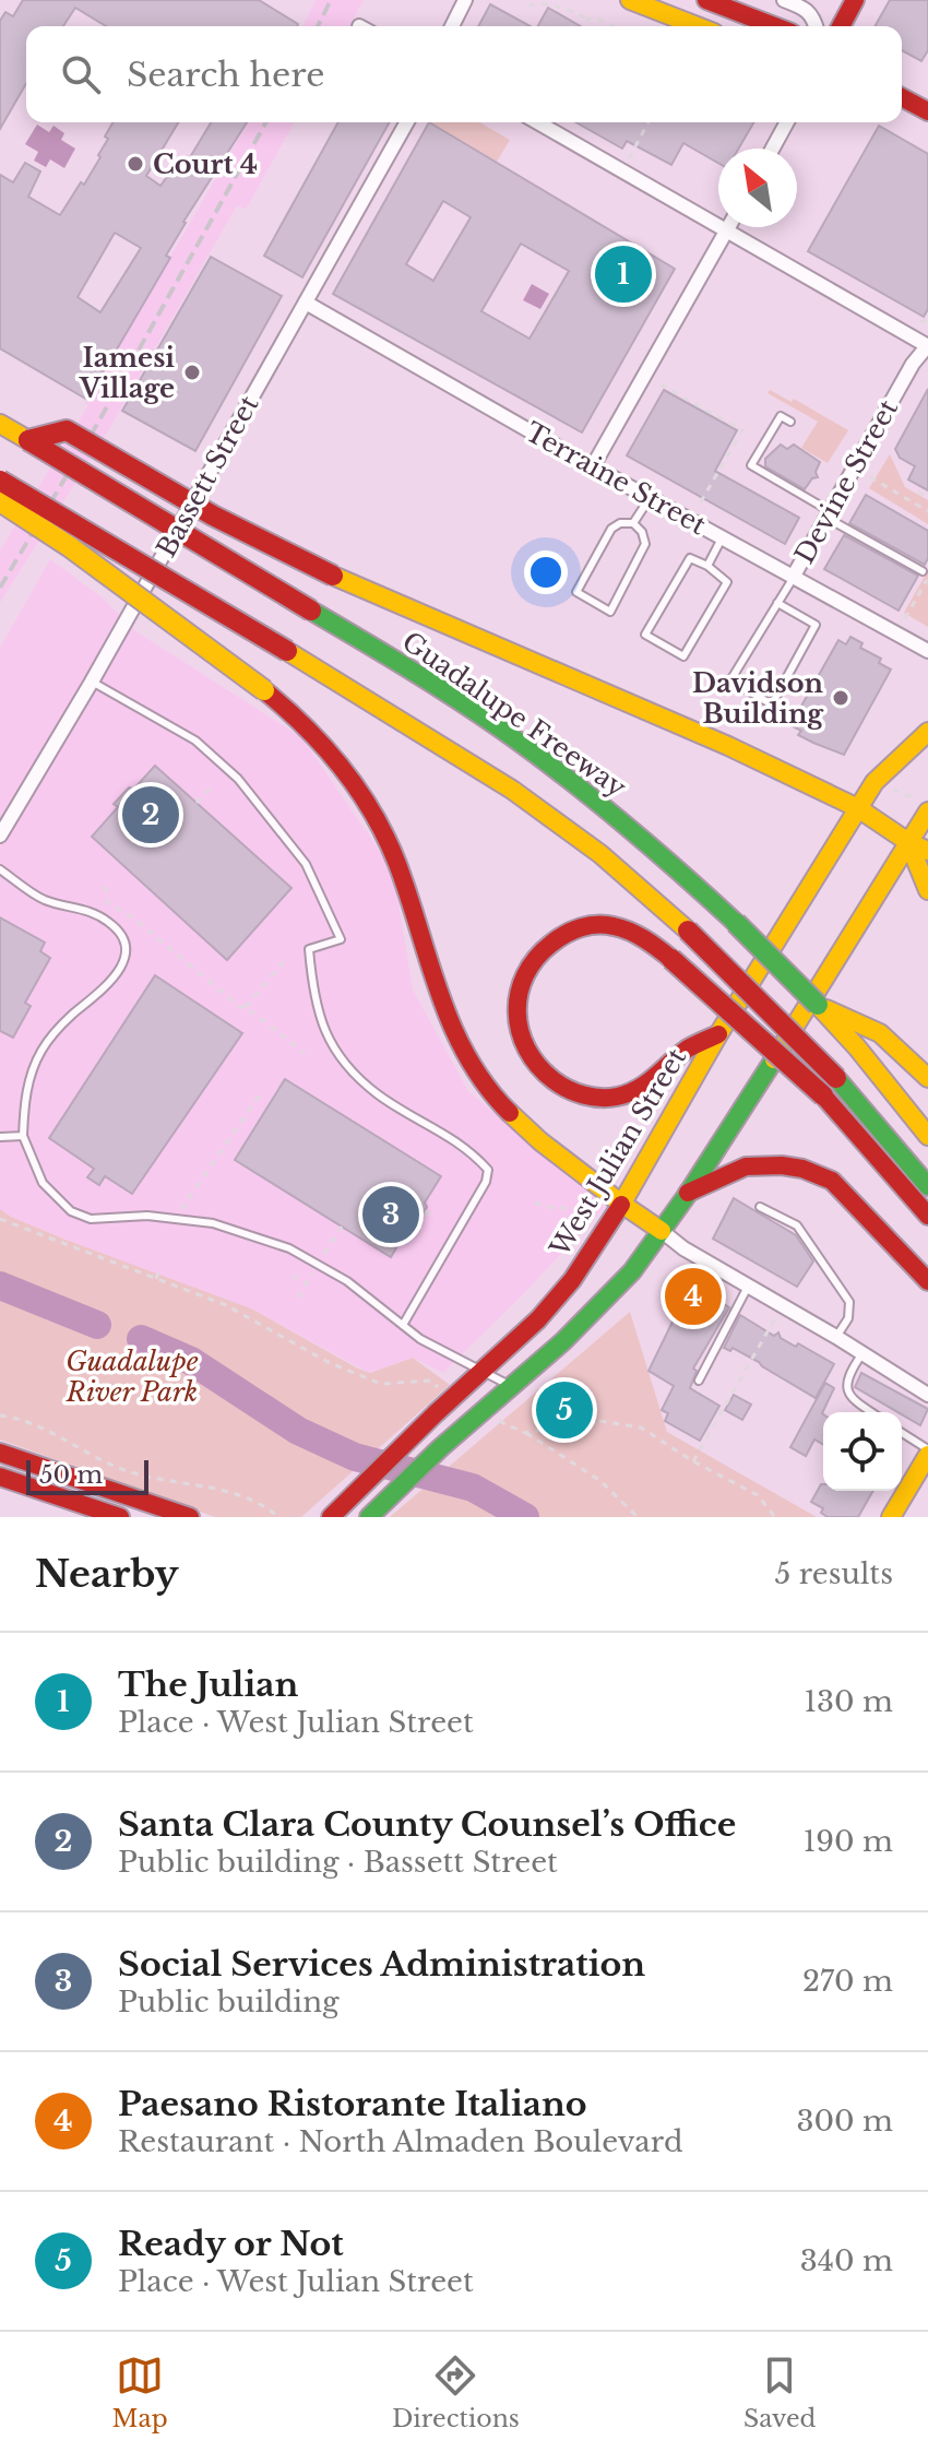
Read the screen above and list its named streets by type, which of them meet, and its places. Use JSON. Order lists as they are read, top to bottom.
{
  "streets": {
    "main road": ["Guadalupe Freeway", "West Julian Street"],
    "street": ["Bassett Street", "Terraine Street", "Devine Street"]
  },
  "crossings": [
    ["Bassett Street", "Terraine Street"],
    ["Terraine Street", "Devine Street"]
  ],
  "parks": ["Guadalupe River Park"],
  "places": ["Court 4", "Iamesi Village", "Davidson Building"],
  "scale_bar": "50 m",
  "north": "top left",
  "page": {
    "search": "Search here",
    "pins": [
      "1",
      "2",
      "3",
      "4",
      "5"
    ],
    "scale": "50 m",
    "heading": ["Nearby", "5 results"],
    "list": [
      {
        "mark": "1",
        "name": "The Julian",
        "note": "Place · West Julian Street",
        "value": "130 m"
      },
      {
        "mark": "2",
        "name": "Santa Clara County Counsel’s Office",
        "note": "Public building · Bassett Street",
        "value": "190 m"
      },
      {
        "mark": "3",
        "name": "Social Services Administration",
        "note": "Public building",
        "value": "270 m"
      },
      {
        "mark": "4",
        "name": "Paesano Ristorante Italiano",
        "note": "Restaurant · North Almaden Boulevard",
        "value": "300 m"
      },
      {
        "mark": "5",
        "name": "Ready or Not",
        "note": "Place · West Julian Street",
        "value": "340 m"
      }
    ],
    "nav": ["Map", "Directions", "Saved"]
  }
}
